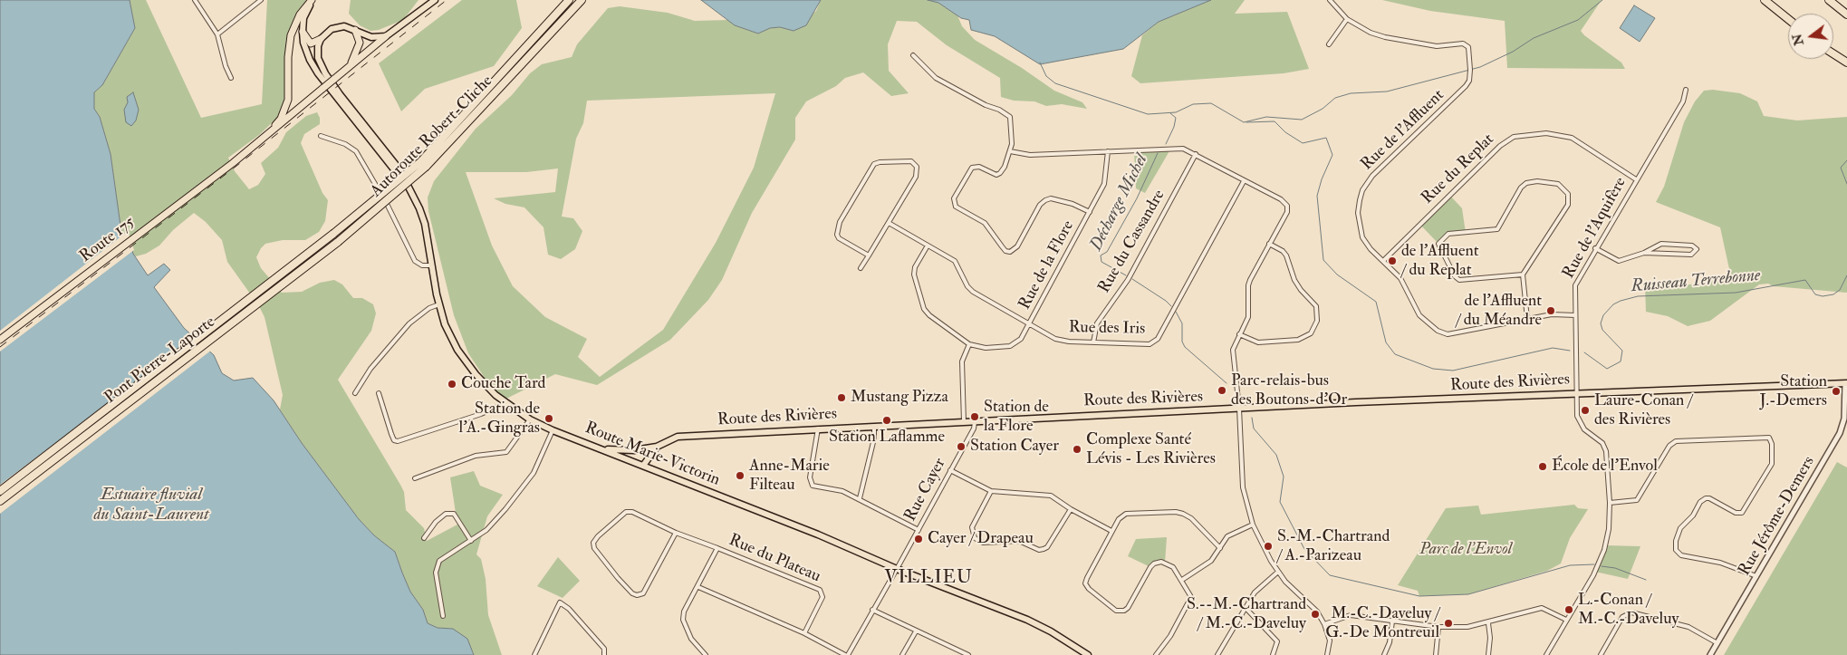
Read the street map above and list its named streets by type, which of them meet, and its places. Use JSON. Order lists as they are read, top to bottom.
{
  "streets": {
    "highway": ["Autoroute Robert-Cliche", "Route 175", "Pont Pierre-Laporte"],
    "main road": ["Route des Rivières", "Route Marie-Victorin"],
    "street": [
      "Rue de l'Affluent",
      "Rue du Replat",
      "Rue de l'Aquifère",
      "Rue du Cassandre",
      "Rue de la Flore",
      "Rue des Iris",
      "Rue Cayer",
      "Rue Jérôme-Demers",
      "Rue du Plateau"
    ]
  },
  "crossings": [
    ["Rue de l'Affluent", "Rue du Replat"],
    ["Rue de l'Affluent", "Rue de l'Aquifère"],
    ["Autoroute Robert-Cliche", "Pont Pierre-Laporte"],
    ["Rue du Replat", "Rue de l'Aquifère"],
    ["Rue de l'Aquifère", "Route des Rivières"],
    ["Rue du Cassandre", "Rue des Iris"],
    ["Rue de la Flore", "Rue des Iris"],
    ["Route des Rivières", "Route Marie-Victorin"],
    ["Route des Rivières", "Rue Cayer"],
    ["Route des Rivières", "Rue Jérôme-Demers"],
    ["Route Marie-Victorin", "Rue Cayer"]
  ],
  "districts": ["VILLIEU"],
  "water": ["Décharge Michel", "Ruisseau Terrebonne", "Estuaire fluvial du Saint-Laurent"],
  "parks": ["Parc de l'Envol"],
  "places": [
    "de l'Affluent / du Replat",
    "de l'Affluent / du Méandre",
    "Couche Tard",
    "Parc-relais-bus des Boutons-d'Or",
    "Station J.-Demers",
    "Mustang Pizza",
    "Laure-Conan / des Rivières",
    "Station de la Flore",
    "Station de l'A.-Gingras",
    "Station Laflamme",
    "Station Cayer",
    "Complexe Santé Lévis - Les Rivières",
    "École de l'Envol",
    "Anne-Marie Filteau",
    "Cayer / Drapeau",
    "S.-M.-Chartrand / A.-Parizeau",
    "L.-Conan / M.-C.-Daveluy",
    "S.--M.-Chartrand / M.-C.-Daveluy",
    "M.-C.-Daveluy / G.-De Montreuil"
  ],
  "north": "left"
}
